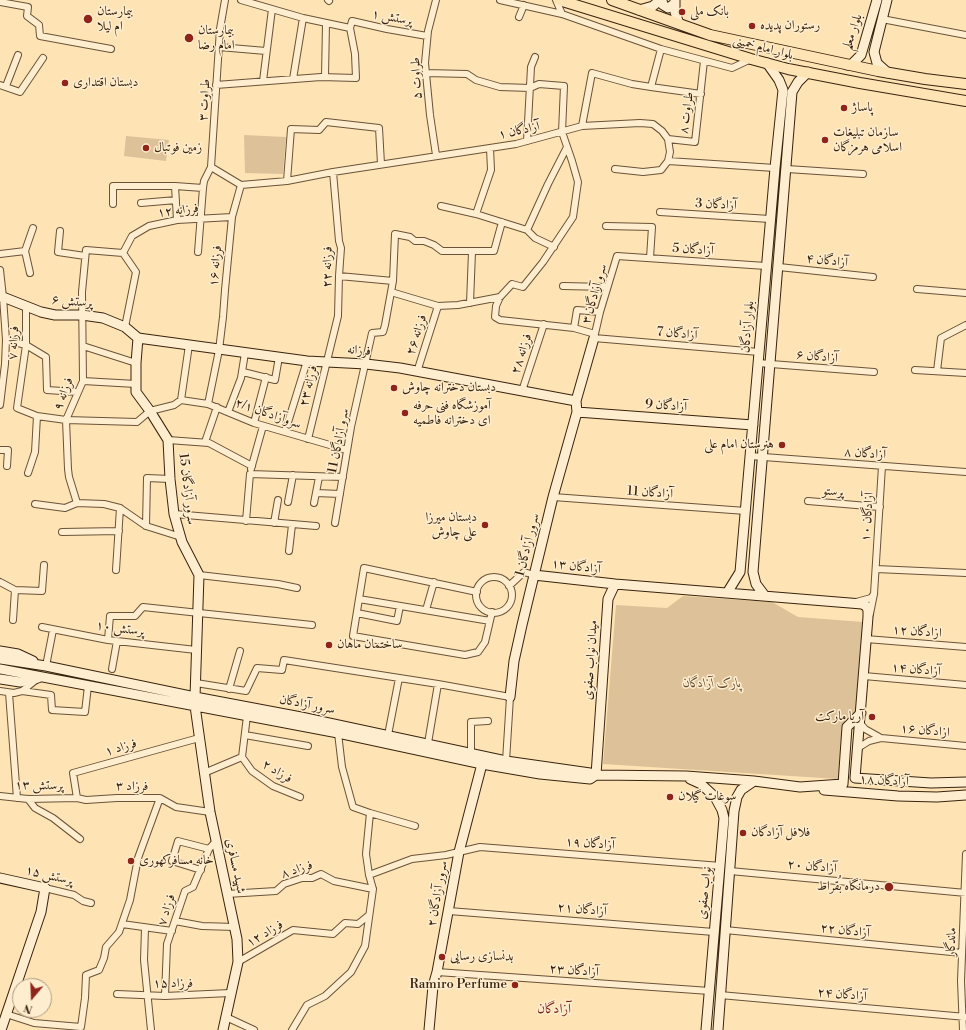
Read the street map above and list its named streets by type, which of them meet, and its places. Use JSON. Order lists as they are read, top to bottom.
{
  "streets": {
    "main road": [
      "بلوار معلم",
      "بلوار امام خمینی",
      "پرستش ۶",
      "بلوار آزادگان",
      "فرزانه",
      "آزادگان 9",
      "سرور آزادگان 15",
      "سرور آزادگان 1",
      "آزادگان ۱۳",
      "میدان نواب صفوی",
      "سرور آزادگان",
      "آزادگان ۱۸",
      "شهید مسافری",
      "پرستش ۱۵",
      "نواب صفوی",
      "سرور آزادگان ۲"
    ],
    "street": [
      "پرستش ۱",
      "طراوت ۵",
      "طراوت ۳",
      "طراوت ۸",
      "آزادگان ۱",
      "آزادگان 3",
      "فرزانه ۱۲",
      "آزادگان 5",
      "آزادگان ۴",
      "فرزانه ۱۶",
      "فرزانه ۲۲",
      "سرو آزادگان ۳",
      "آزادگان 7",
      "فرزانه ۲۶",
      "فرزانه ۷",
      "فرزانه ۲۸",
      "آزادگان ۶",
      "فرزانه ۲۳",
      "فرزانه ۹",
      "۲/۱ سروآزادگان",
      "سرو آزادگان 11",
      "آزادگان ۸",
      "پرستو",
      "آزادگان 11",
      "آزادگان ۱۰",
      "پرستش ۱۰",
      "ازادگان ۱۲",
      "آزادگان ۱۴",
      "ازادگان ۱۶",
      "فرزاد ۱",
      "فرزاد ۲",
      "پرستش ۱۳",
      "فرزاد ۳",
      "آزادگان ۱۹",
      "آزادگان ۲۰",
      "فرزاد ۸",
      "فرزاد ۷",
      "آزادگان ۲۱",
      "آزادگان ۲۲",
      "فرزاد ۱۲",
      "ماندگار",
      "آزادگان ۲۳",
      "فرزاد ۱۵",
      "آزادگان ۲۴"
    ]
  },
  "crossings": [
    ["پرستش ۱", "طراوت ۵"],
    ["بلوار معلم", "بلوار امام خمینی"],
    ["بلوار امام خمینی", "بلوار آزادگان"],
    ["طراوت ۵", "آزادگان ۱"],
    ["طراوت ۳", "فرزانه ۱۲"],
    ["طراوت ۸", "آزادگان ۱"],
    ["آزادگان ۱", "فرزانه ۱۶"],
    ["آزادگان ۱", "فرزانه ۲۲"],
    ["آزادگان 3", "بلوار آزادگان"],
    ["فرزانه ۱۲", "فرزانه ۱۶"],
    ["آزادگان 5", "سرو آزادگان ۳"],
    ["آزادگان 5", "بلوار آزادگان"],
    ["آزادگان ۴", "بلوار آزادگان"],
    ["فرزانه ۱۶", "فرزانه"],
    ["فرزانه ۱۶", "۲/۱ سروآزادگان"],
    ["فرزانه ۲۲", "فرزانه"],
    ["فرزانه ۲۲", "فرزانه ۲۳"],
    ["سرو آزادگان ۳", "آزادگان 7"],
    ["سرو آزادگان ۳", "سرور آزادگان 1"],
    ["پرستش ۶", "فرزانه ۷"],
    ["پرستش ۶", "فرزانه"],
    ["پرستش ۶", "فرزانه ۹"],
    ["پرستش ۶", "سرور آزادگان 15"],
    ["بلوار آزادگان", "آزادگان 7"],
    ["بلوار آزادگان", "آزادگان ۶"],
    ["بلوار آزادگان", "آزادگان 9"],
    ["بلوار آزادگان", "آزادگان ۸"],
    ["بلوار آزادگان", "آزادگان 11"],
    ["آزادگان 7", "فرزانه ۲۸"],
    ["آزادگان 7", "سرور آزادگان 1"],
    ["فرزانه ۲۶", "فرزانه"],
    ["فرزانه", "فرزانه ۲۸"],
    ["فرزانه", "فرزانه ۲۳"],
    ["فرزانه", "سرو آزادگان 11"],
    ["فرزانه", "سرور آزادگان 15"],
    ["فرزانه", "سرور آزادگان 1"],
    ["فرزانه ۲۳", "۲/۱ سروآزادگان"],
    ["آزادگان 9", "سرور آزادگان 1"],
    ["۲/۱ سروآزادگان", "سرو آزادگان 11"],
    ["آزادگان ۸", "آزادگان ۱۰"],
    ["پرستو", "آزادگان ۱۰"],
    ["آزادگان 11", "سرور آزادگان 1"],
    ["سرور آزادگان 1", "آزادگان ۱۳"],
    ["سرور آزادگان 1", "سرور آزادگان"],
    ["آزادگان ۱۳", "میدان نواب صفوی"],
    ["میدان نواب صفوی", "سرور آزادگان"],
    ["سرور آزادگان", "شهید مسافری"],
    ["سرور آزادگان", "سرور آزادگان ۲"],
    ["فرزاد ۱", "پرستش ۱۳"],
    ["فرزاد ۱", "فرزاد ۳"],
    ["فرزاد ۱", "شهید مسافری"],
    ["پرستش ۱۳", "فرزاد ۳"],
    ["فرزاد ۳", "شهید مسافری"],
    ["آزادگان ۱۹", "نواب صفوی"],
    ["آزادگان ۱۹", "سرور آزادگان ۲"],
    ["شهید مسافری", "فرزاد ۸"],
    ["شهید مسافری", "فرزاد ۷"],
    ["شهید مسافری", "فرزاد ۱۲"],
    ["شهید مسافری", "فرزاد ۱۵"],
    ["آزادگان ۲۰", "نواب صفوی"],
    ["آزادگان ۲۰", "ماندگار"],
    ["نواب صفوی", "آزادگان ۲۱"],
    ["نواب صفوی", "آزادگان ۲۲"],
    ["نواب صفوی", "آزادگان ۲۳"],
    ["نواب صفوی", "آزادگان ۲۴"],
    ["سرور آزادگان ۲", "آزادگان ۲۱"],
    ["سرور آزادگان ۲", "آزادگان ۲۳"],
    ["فرزاد ۷", "فرزاد ۱۵"],
    ["آزادگان ۲۲", "ماندگار"],
    ["ماندگار", "آزادگان ۲۴"]
  ],
  "districts": ["آزادگان"],
  "parks": ["پارک آزادگان"],
  "places": [
    "بانک ملی",
    "بیمارستان ام لیلا",
    "رستوران پدیده",
    "بیمارستان امام رضا",
    "دبستان اقتداری",
    "پاساژ",
    "سازمان تبلیغات اسلامی هرمزگان",
    "زمین فوتبال",
    "دبستان دخترانه چاوش",
    "آموزشگاه فنی حرفه ای دخترانه فاطمیه",
    "هنرستان امام علی",
    "دبستان میرزا علی چاوش",
    "ساختمان ماهان",
    "آریا مارکت",
    "سوغات گیلان",
    "فلافل آزادگان",
    "خانه مسافرکهوری",
    "درمانگاه بُقراط",
    "بدنسازی رسایی",
    "Ramiro Perfume"
  ],
  "north": "bottom"
}
